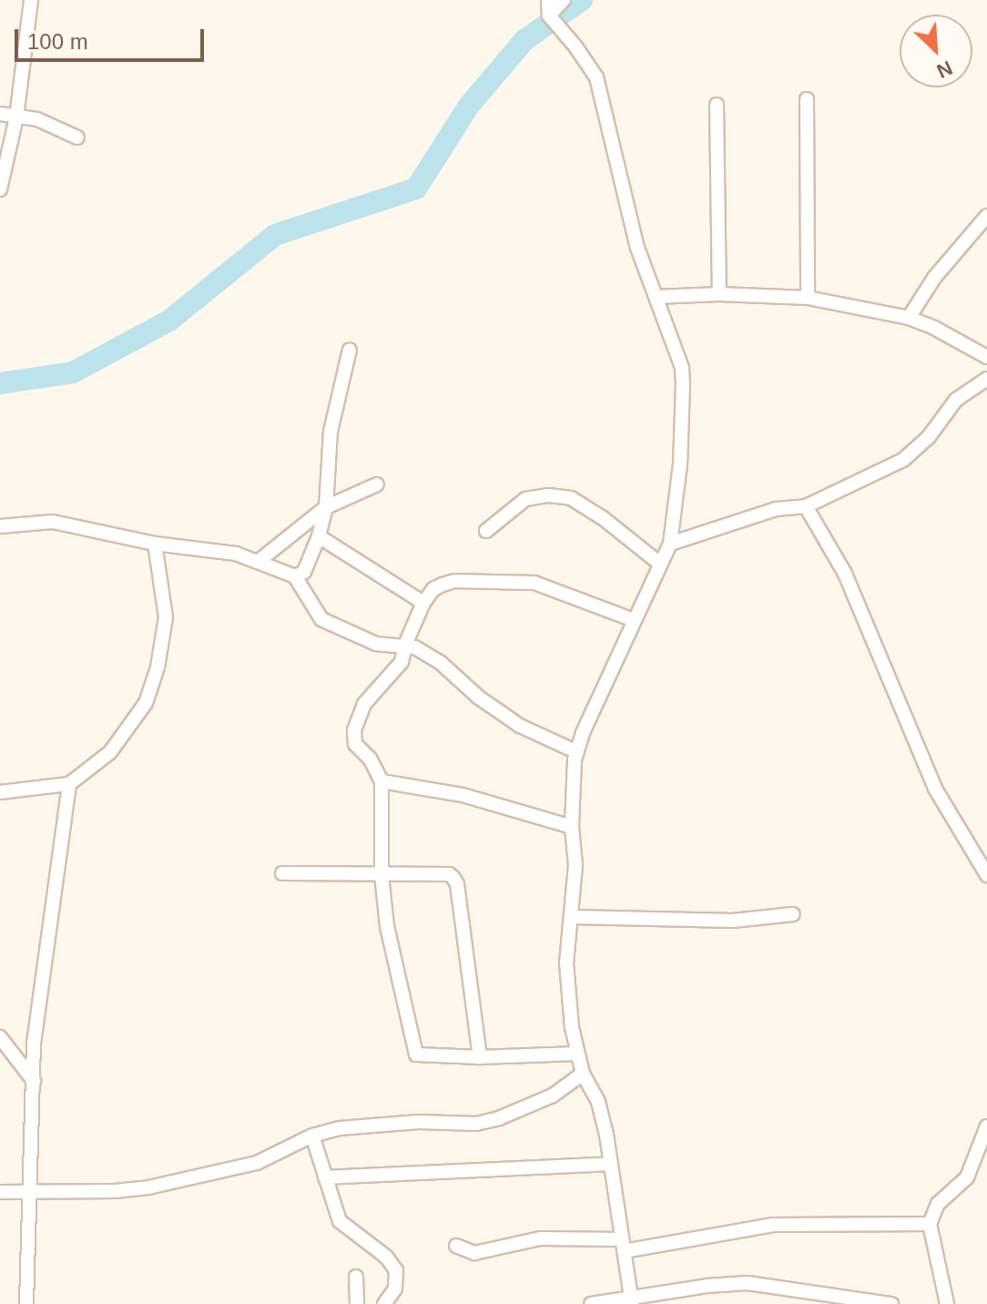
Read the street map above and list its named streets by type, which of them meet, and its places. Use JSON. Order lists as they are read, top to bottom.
{
  "scale_bar": "100 m",
  "north": "bottom right"
}
